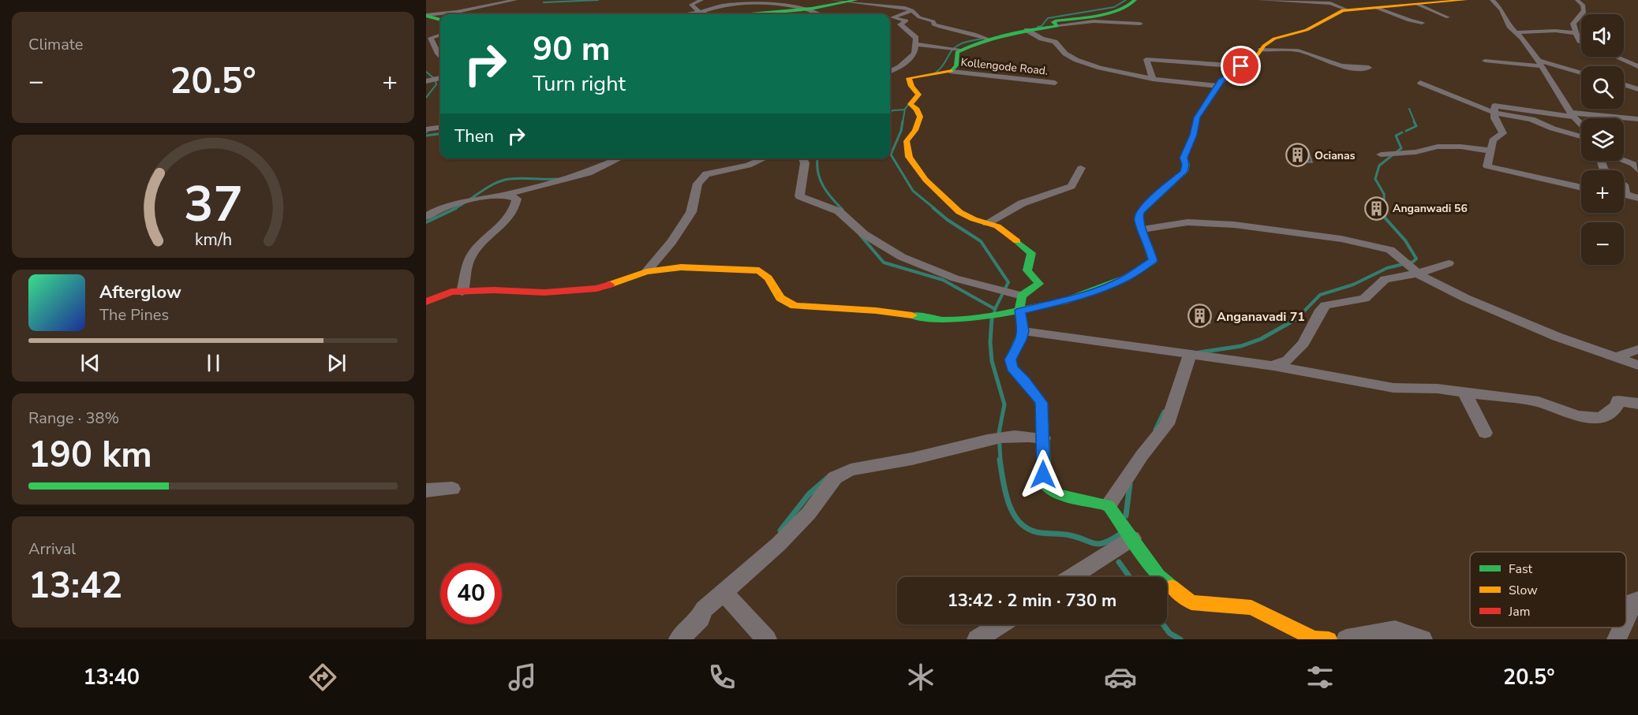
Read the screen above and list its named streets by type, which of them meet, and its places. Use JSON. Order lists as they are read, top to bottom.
{
  "streets": {
    "street": ["Kollengode Road."]
  },
  "places": {
    "building": ["Ocianas", "Anganwadi 56", "Anganavadi 71"]
  },
  "legend": ["Fast", "Slow", "Jam"],
  "page": {
    "tile": [
      "Climate",
      ["Range · 38%", "190 km"],
      ["Arrival", "13:42"]
    ],
    "map_buttons": ["+", "−"],
    "turn": ["90 m", "Turn right"],
    "heat": ["−", "20.5°", "+"],
    "then": "Then",
    "song": ["Afterglow", "The Pines"],
    "limit": "40",
    "trip": "13:42 · 2 min · 730 m",
    "tabs": ["13:40", "20.5°"],
    "gauge": ["37", "km/h"]
  }
}
